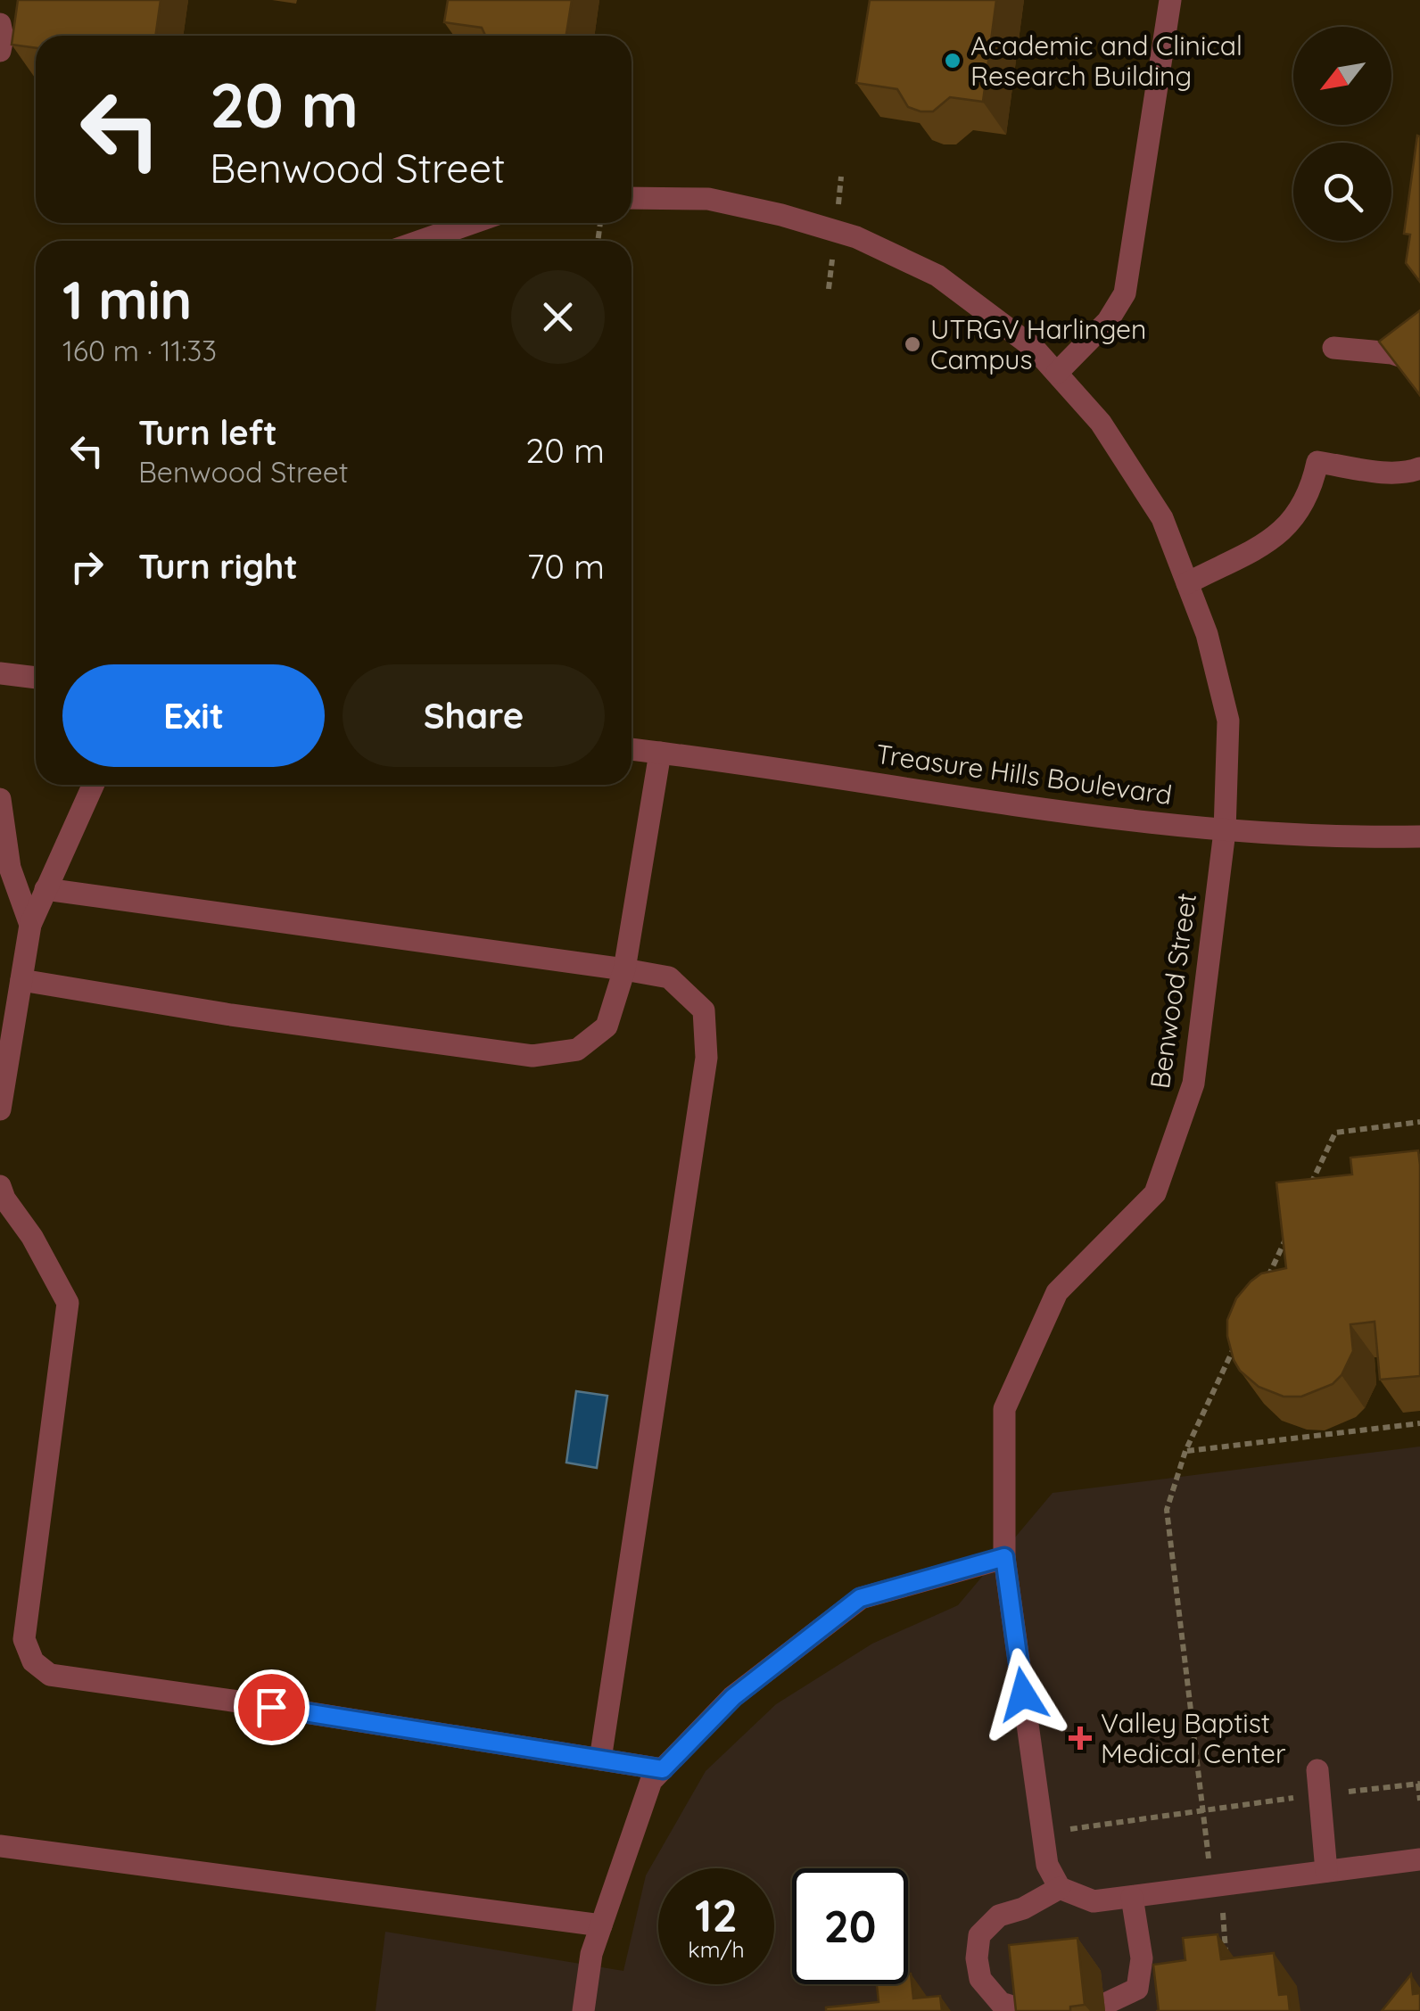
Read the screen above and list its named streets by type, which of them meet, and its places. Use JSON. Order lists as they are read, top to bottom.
{
  "streets": {
    "street": ["Treasure Hills Boulevard", "Benwood Street"]
  },
  "crossings": [
    ["Treasure Hills Boulevard", "Benwood Street"]
  ],
  "places": {
    "other": ["Academic and Clinical Research Building", "UTRGV Harlingen Campus"],
    "health": ["Valley Baptist Medical Center"]
  },
  "north": "bottom left",
  "page": {
    "turn": ["20 m", "Benwood Street"],
    "heading": ["1 min", "160 m · 11:33"],
    "list": [
      {
        "name": "Turn left",
        "note": "Benwood Street",
        "value": "20 m"
      },
      {
        "name": "Turn right",
        "value": "70 m"
      }
    ],
    "buttons": ["Exit", "Share"],
    "speed": "12 km/h",
    "limit": "20"
  }
}
